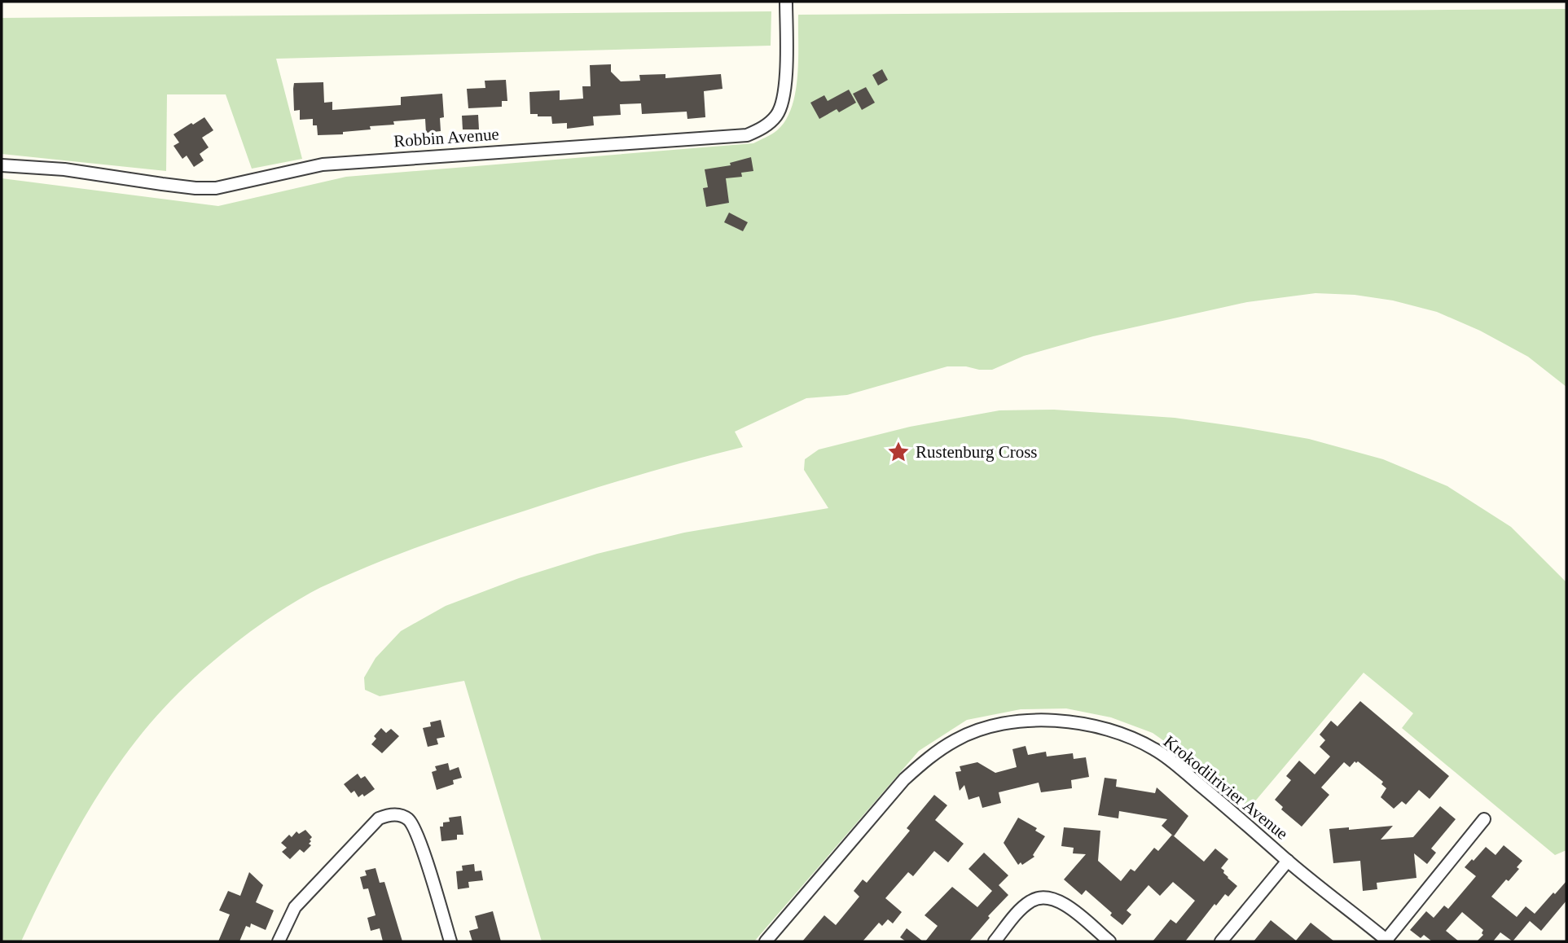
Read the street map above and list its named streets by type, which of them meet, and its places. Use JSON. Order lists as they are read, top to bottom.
{
  "streets": {
    "street": ["Robbin Avenue", "Krokodilrivier Avenue"]
  },
  "places": {
    "place": ["Rustenburg Cross"]
  }
}
